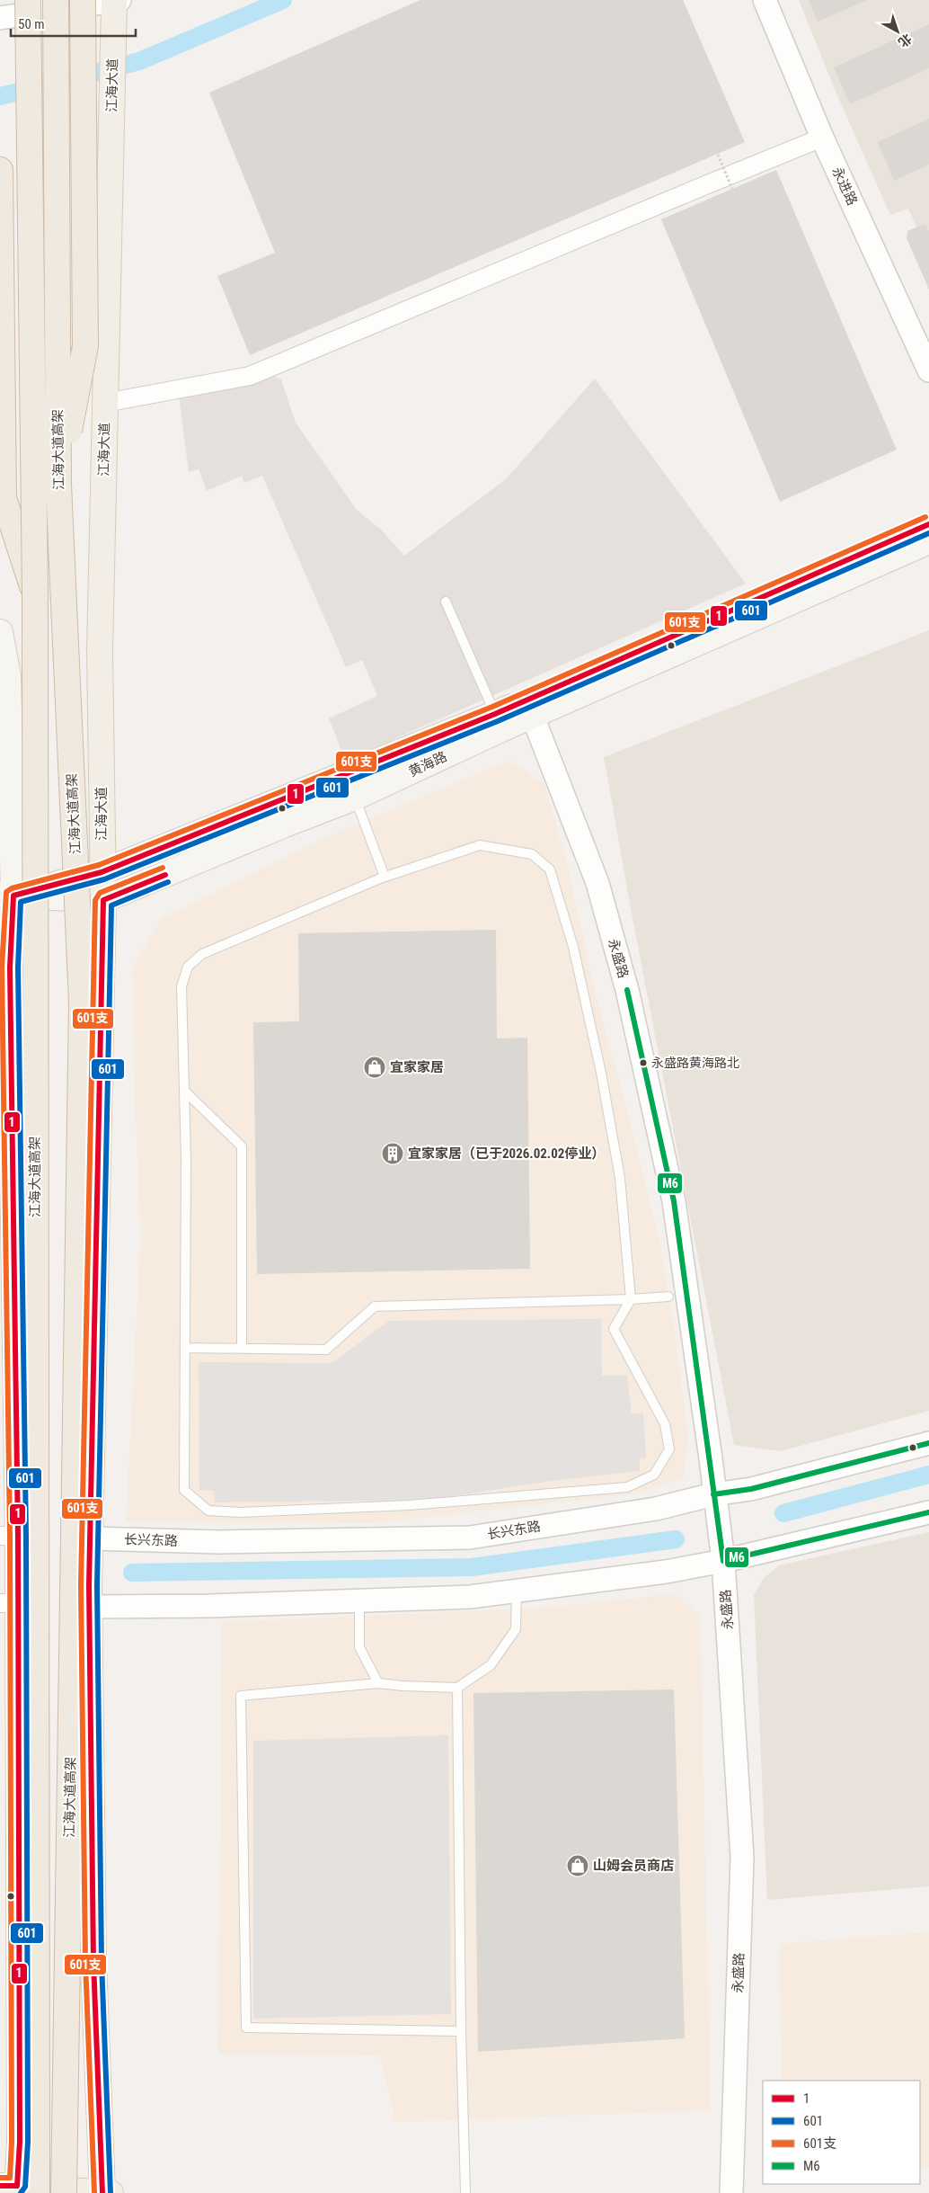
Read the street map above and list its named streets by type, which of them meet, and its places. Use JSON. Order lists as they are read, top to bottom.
{
  "streets": {
    "highway": ["江海大道高架"],
    "main road": ["江海大道", "黄海路"],
    "street": ["永进路", "永盛路", "长兴东路"]
  },
  "crossings": [
    ["江海大道", "黄海路"],
    ["江海大道", "长兴东路"],
    ["黄海路", "永盛路"],
    ["永盛路", "长兴东路"]
  ],
  "places": {
    "other": ["永盛路黄海路北"],
    "shop": ["宜家家居", "山姆会员商店"],
    "building": ["宜家家居（已于2026.02.02停业）"]
  },
  "lines": [
    "transit line 601支",
    "transit line 1",
    "transit line 601",
    "transit line M6"
  ],
  "legend": [
    "1",
    "601",
    "601支",
    "M6"
  ],
  "scale_bar": "50 m",
  "north": "bottom right"
}
